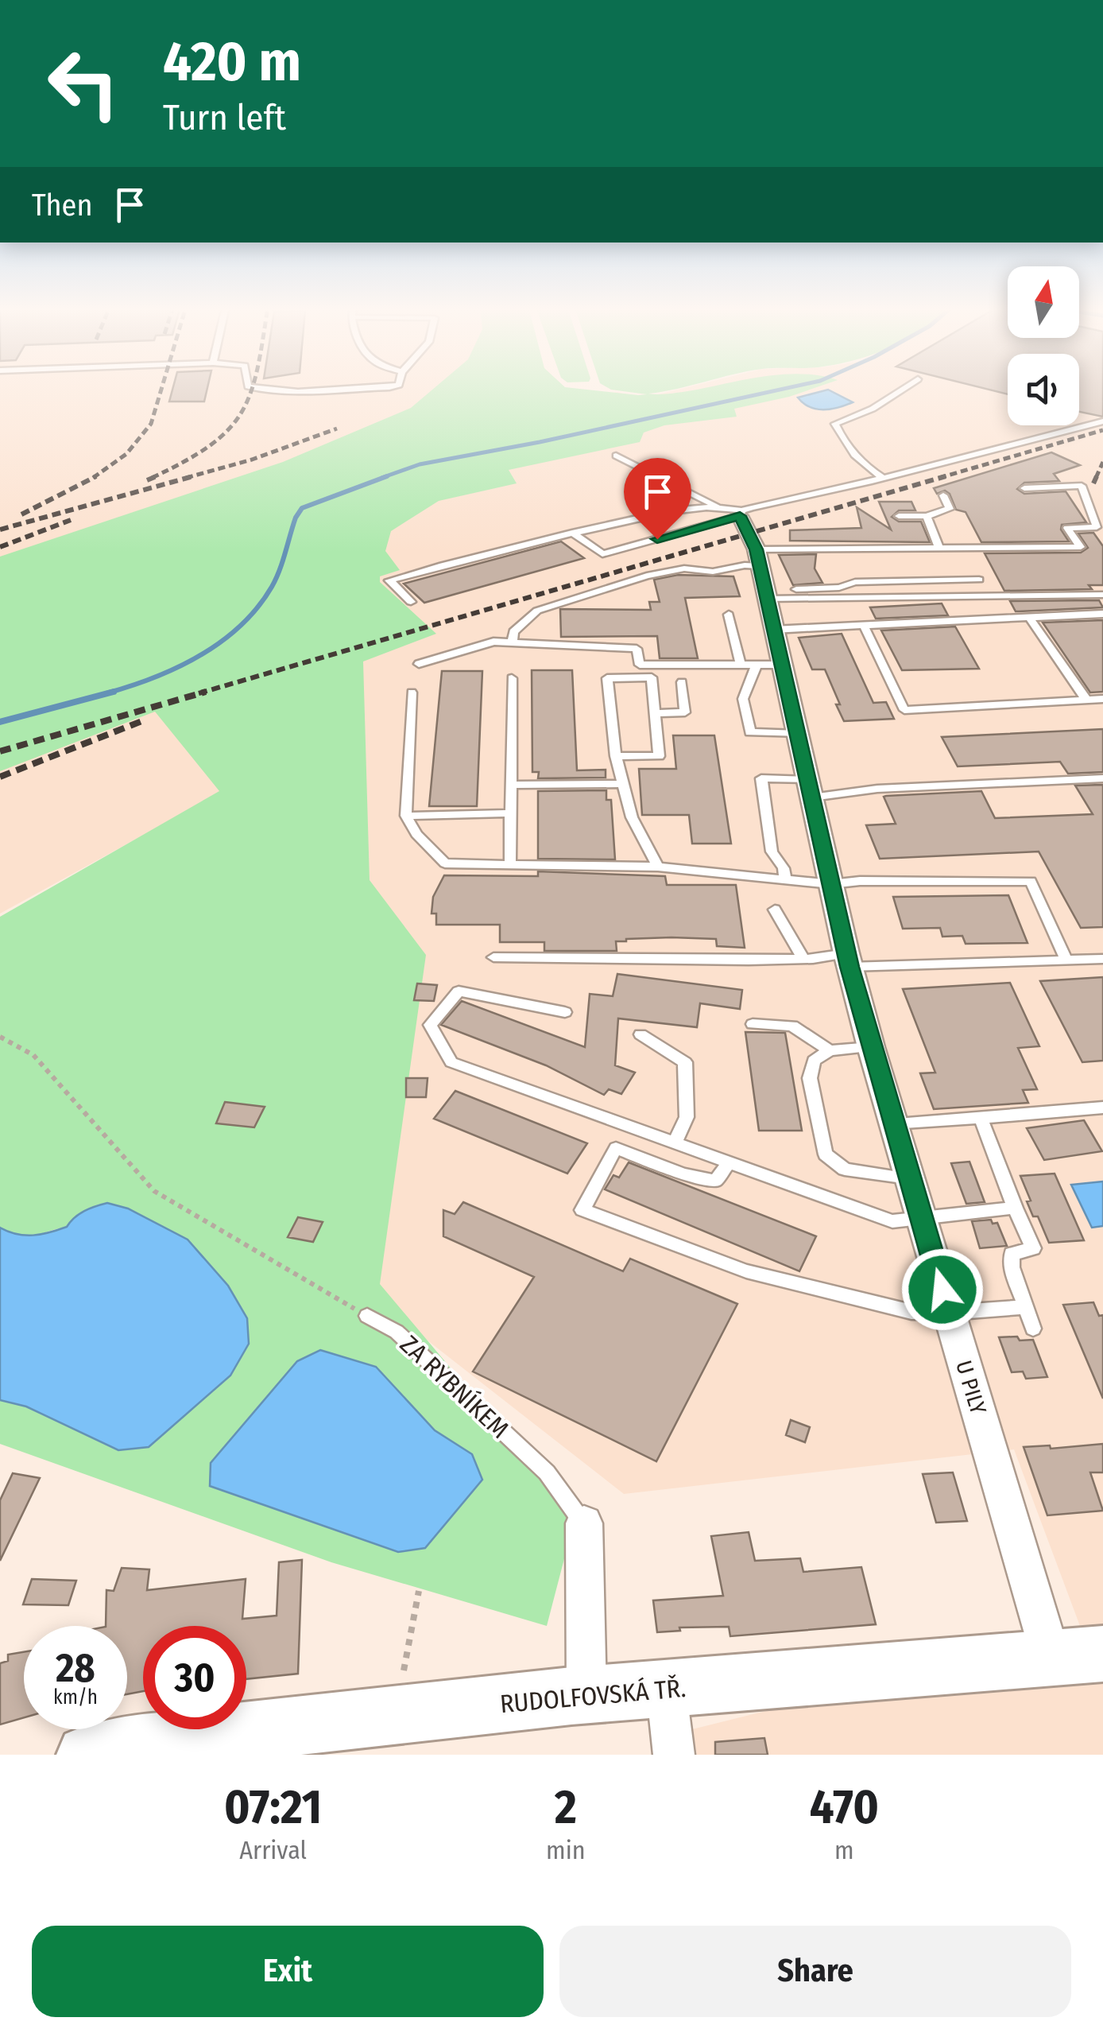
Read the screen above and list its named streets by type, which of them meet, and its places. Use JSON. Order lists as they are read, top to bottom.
{
  "streets": {
    "main road": ["RUDOLFOVSKÁ TŘ."],
    "street": ["ZA RYBNÍKEM", "U PILY"]
  },
  "crossings": [
    ["ZA RYBNÍKEM", "RUDOLFOVSKÁ TŘ."],
    ["U PILY", "RUDOLFOVSKÁ TŘ."]
  ],
  "north": "top",
  "page": {
    "turn": ["420 m", "Turn left"],
    "then": "Then",
    "speed": "28 km/h",
    "limit": "30",
    "eta": [
      "07:21",
      "Arrival",
      "2",
      "min",
      "470",
      "m"
    ],
    "buttons": ["Exit", "Share"]
  }
}
